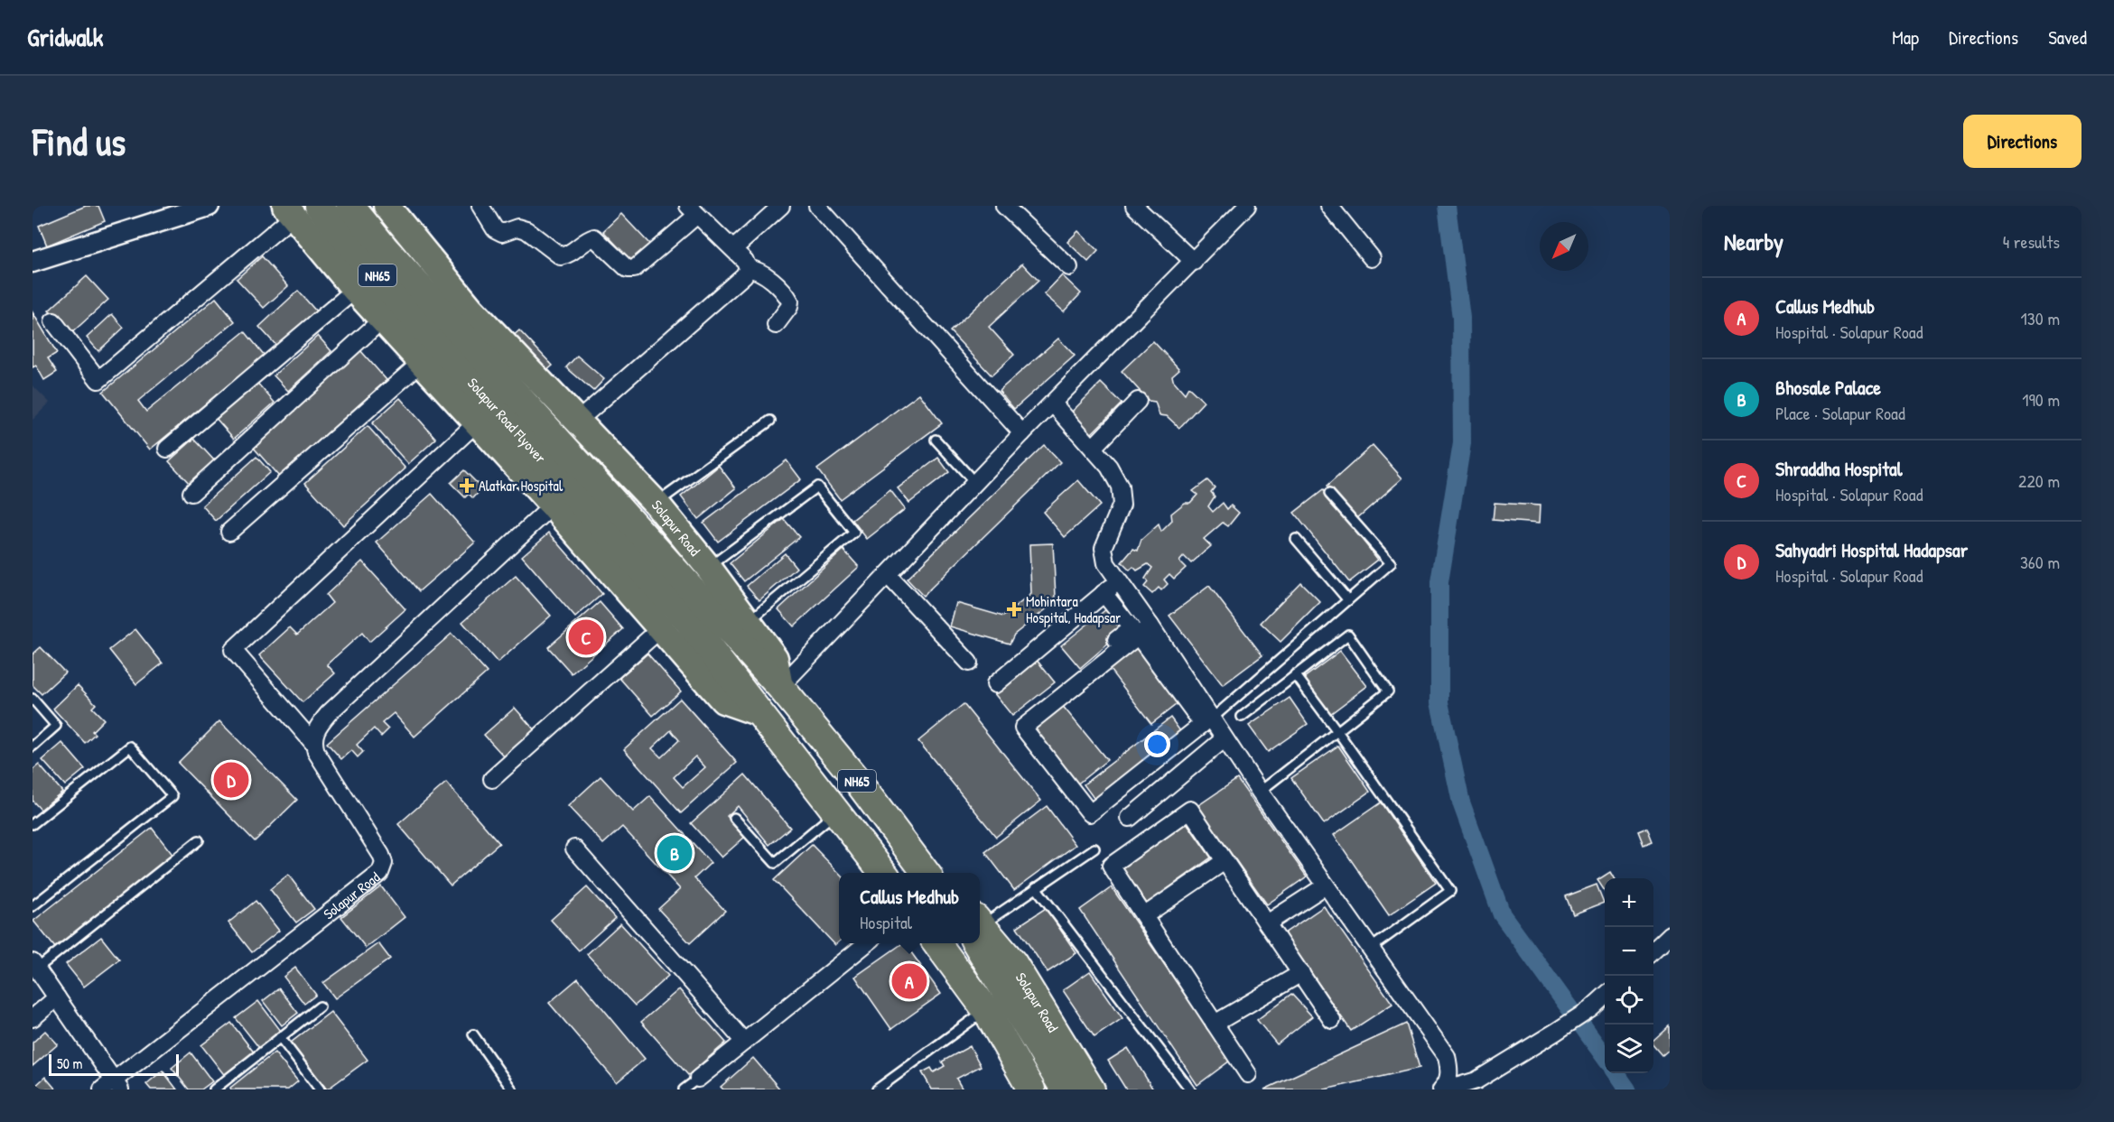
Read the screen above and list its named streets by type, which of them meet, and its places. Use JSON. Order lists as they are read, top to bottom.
{
  "streets": {
    "highway": ["NH65", "Solapur Road Flyover", "Solapur Road"]
  },
  "crossings": [
    ["NH65", "Solapur Road Flyover"],
    ["Solapur Road Flyover", "Solapur Road"]
  ],
  "places": {
    "health": ["Alatkar Hospital", "Mohintara Hospital, Hadapsar"]
  },
  "scale_bar": "50 m",
  "north": "bottom left",
  "page": {
    "header": "Gridwalk",
    "nav": ["Map", "Directions", "Saved"],
    "buttons": "Directions",
    "title": "Find us",
    "heading": ["Nearby", "4 results"],
    "list": [
      {
        "mark": "A",
        "name": "Callus Medhub",
        "note": "Hospital · Solapur Road",
        "value": "130 m"
      },
      {
        "mark": "B",
        "name": "Bhosale Palace",
        "note": "Place · Solapur Road",
        "value": "190 m"
      },
      {
        "mark": "C",
        "name": "Shraddha Hospital",
        "note": "Hospital · Solapur Road",
        "value": "220 m"
      },
      {
        "mark": "D",
        "name": "Sahyadri Hospital Hadapsar",
        "note": "Hospital · Solapur Road",
        "value": "360 m"
      }
    ],
    "pins": [
      "C",
      "D",
      "B",
      "A"
    ],
    "popup": ["Callus Medhub", "Hospital"],
    "map_buttons": ["+", "−"],
    "scale": "50 m"
  }
}
